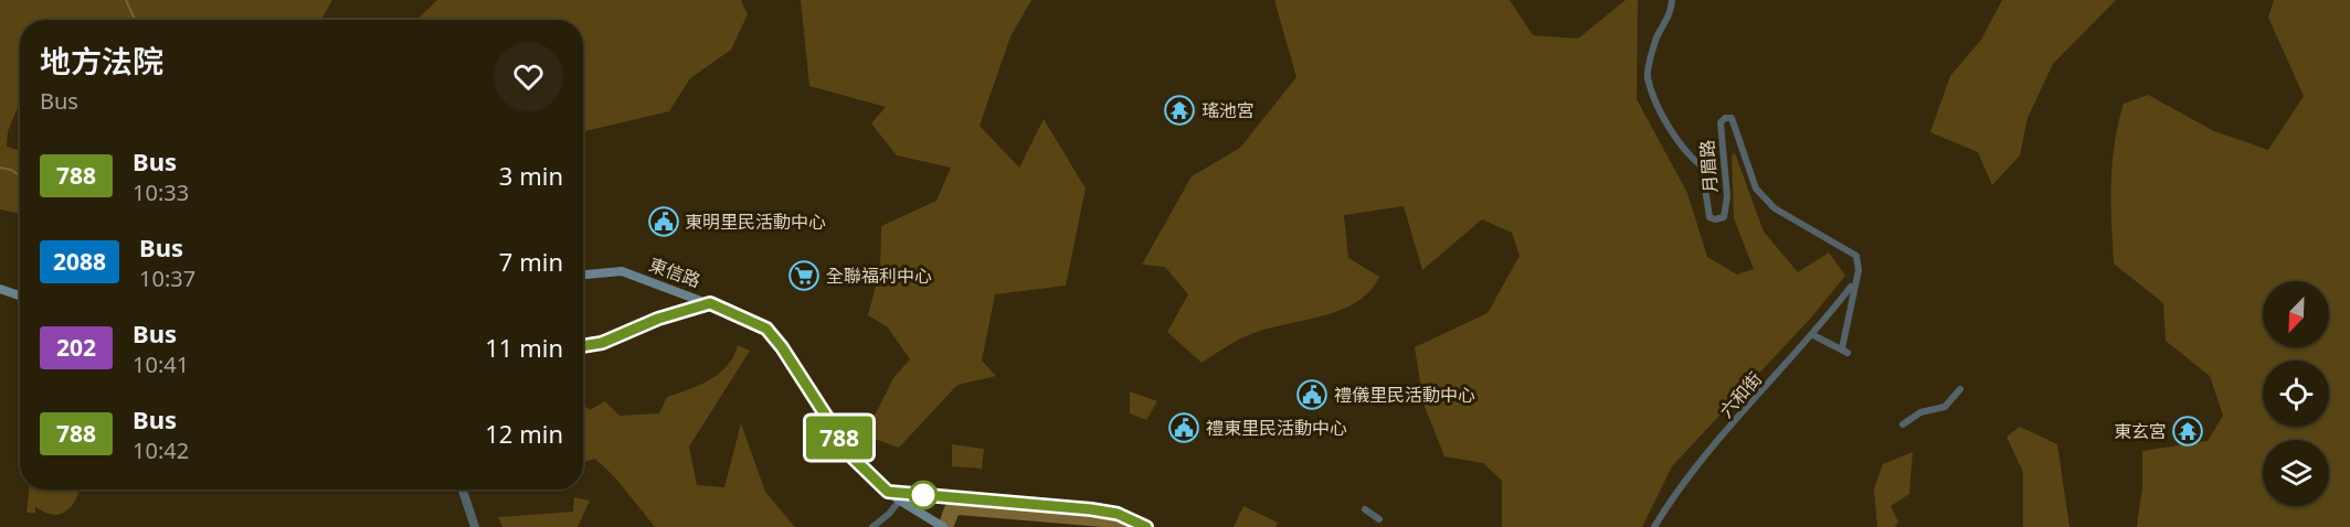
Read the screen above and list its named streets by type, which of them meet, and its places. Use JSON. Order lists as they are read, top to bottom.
{
  "streets": {
    "main road": ["東信路"],
    "street": ["月眉路", "六和街"]
  },
  "crossings": [
    ["月眉路", "六和街"]
  ],
  "places": {
    "temple": ["瑤池宮", "東玄宮"],
    "public building": ["東明里民活動中心", "禮儀里民活動中心", "禮東里民活動中心"],
    "supermarket": ["全聯福利中心"]
  },
  "lines": ["bus line 788"],
  "north": "bottom left",
  "page": {
    "on_map": "788",
    "heading": ["地方法院", "Bus"],
    "list": [
      {
        "mark": "788",
        "name": "Bus",
        "note": "10:33",
        "value": "3 min"
      },
      {
        "mark": "2088",
        "name": "Bus",
        "note": "10:37",
        "value": "7 min"
      },
      {
        "mark": "202",
        "name": "Bus",
        "note": "10:41",
        "value": "11 min"
      },
      {
        "mark": "788",
        "name": "Bus",
        "note": "10:42",
        "value": "12 min"
      }
    ]
  }
}
